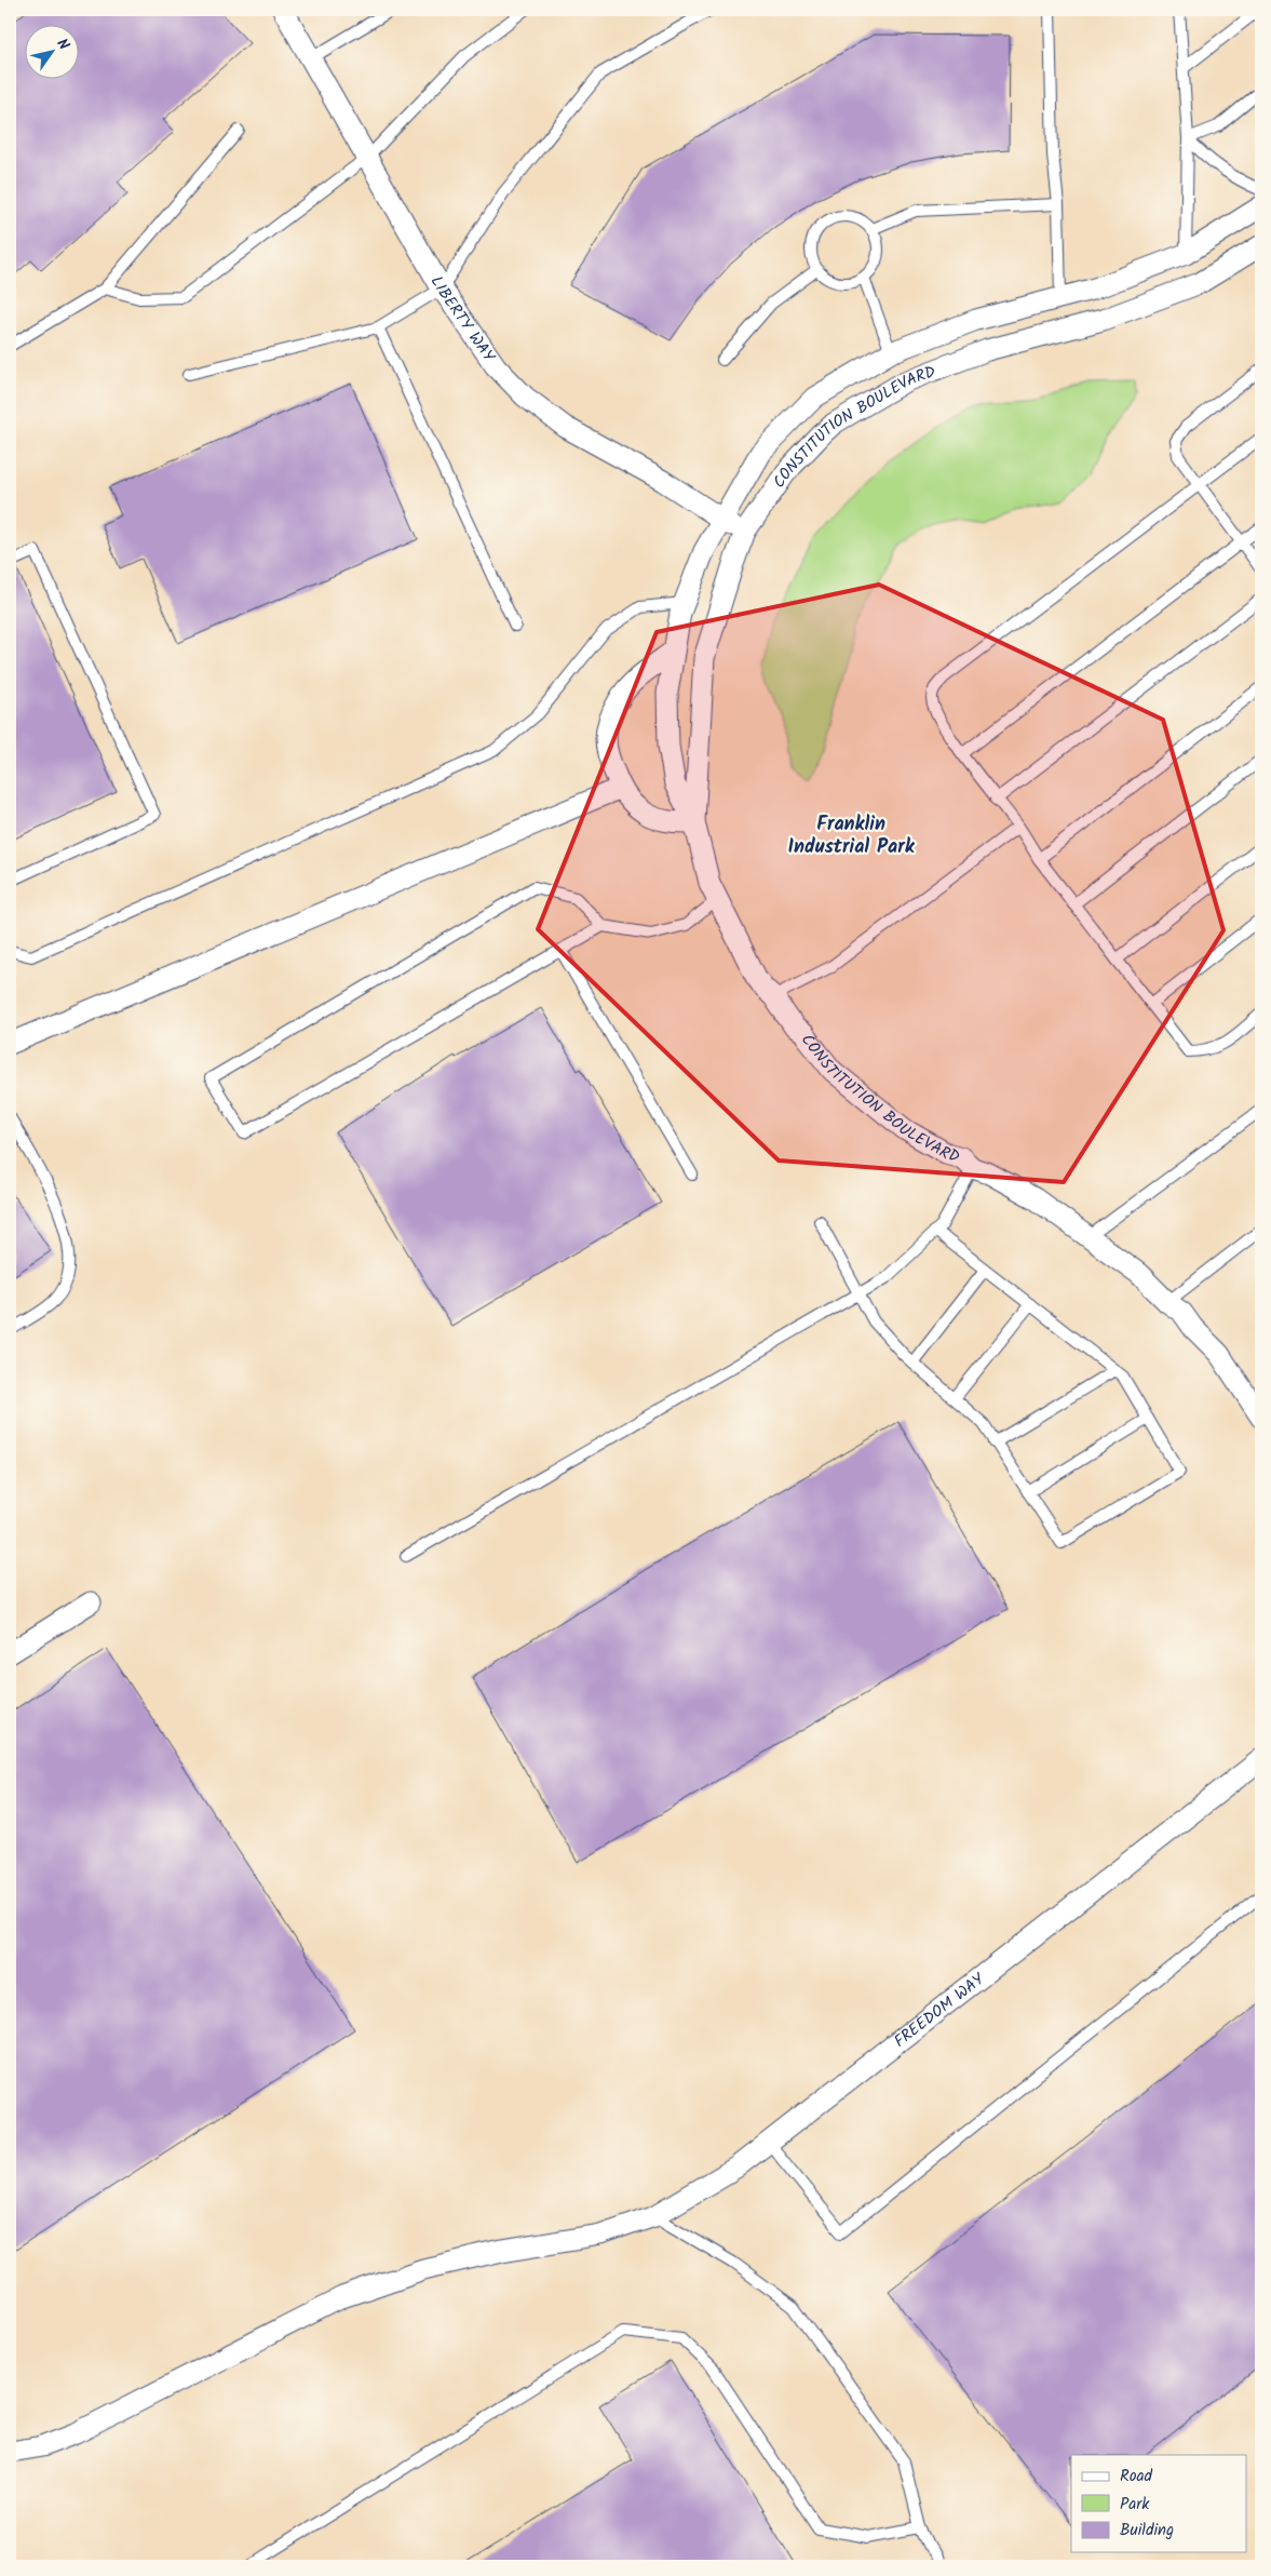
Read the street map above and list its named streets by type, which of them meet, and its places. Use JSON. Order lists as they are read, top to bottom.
{
  "streets": {
    "street": ["LIBERTY WAY", "CONSTITUTION BOULEVARD", "FREEDOM WAY"]
  },
  "crossings": [
    ["LIBERTY WAY", "CONSTITUTION BOULEVARD"]
  ],
  "districts": ["Franklin Industrial Park"],
  "legend": ["Road", "Park", "Building"],
  "north": "top right"
}
